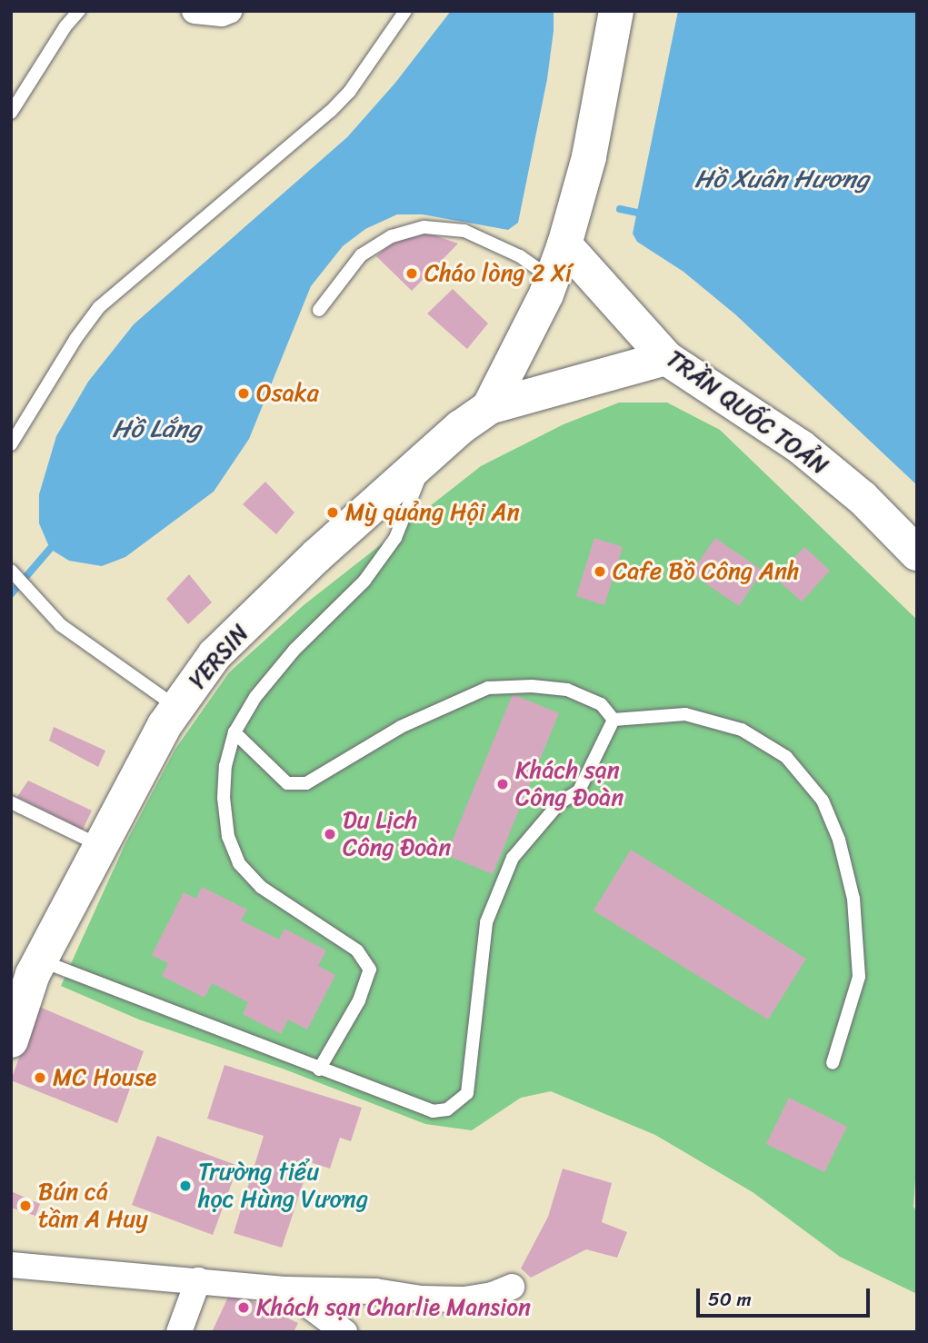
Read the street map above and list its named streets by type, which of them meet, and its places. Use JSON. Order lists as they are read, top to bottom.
{
  "streets": {
    "main road": ["TRẦN QUỐC TOẢN", "YERSIN"]
  },
  "crossings": [
    ["TRẦN QUỐC TOẢN", "YERSIN"]
  ],
  "water": ["Hồ Xuân Hương", "Hồ Lắng"],
  "places": [
    "Cháo lòng 2 Xí",
    "Osaka",
    "Mỳ quảng Hội An",
    "Cafe Bồ Công Anh",
    "Khách sạn Công Đoàn",
    "Du Lịch Công Đoàn",
    "MC House",
    "Trường tiểu học Hùng Vương",
    "Bún cá tầm A Huy",
    "Khách sạn Charlie Mansion"
  ],
  "scale_bar": "50 m"
}
